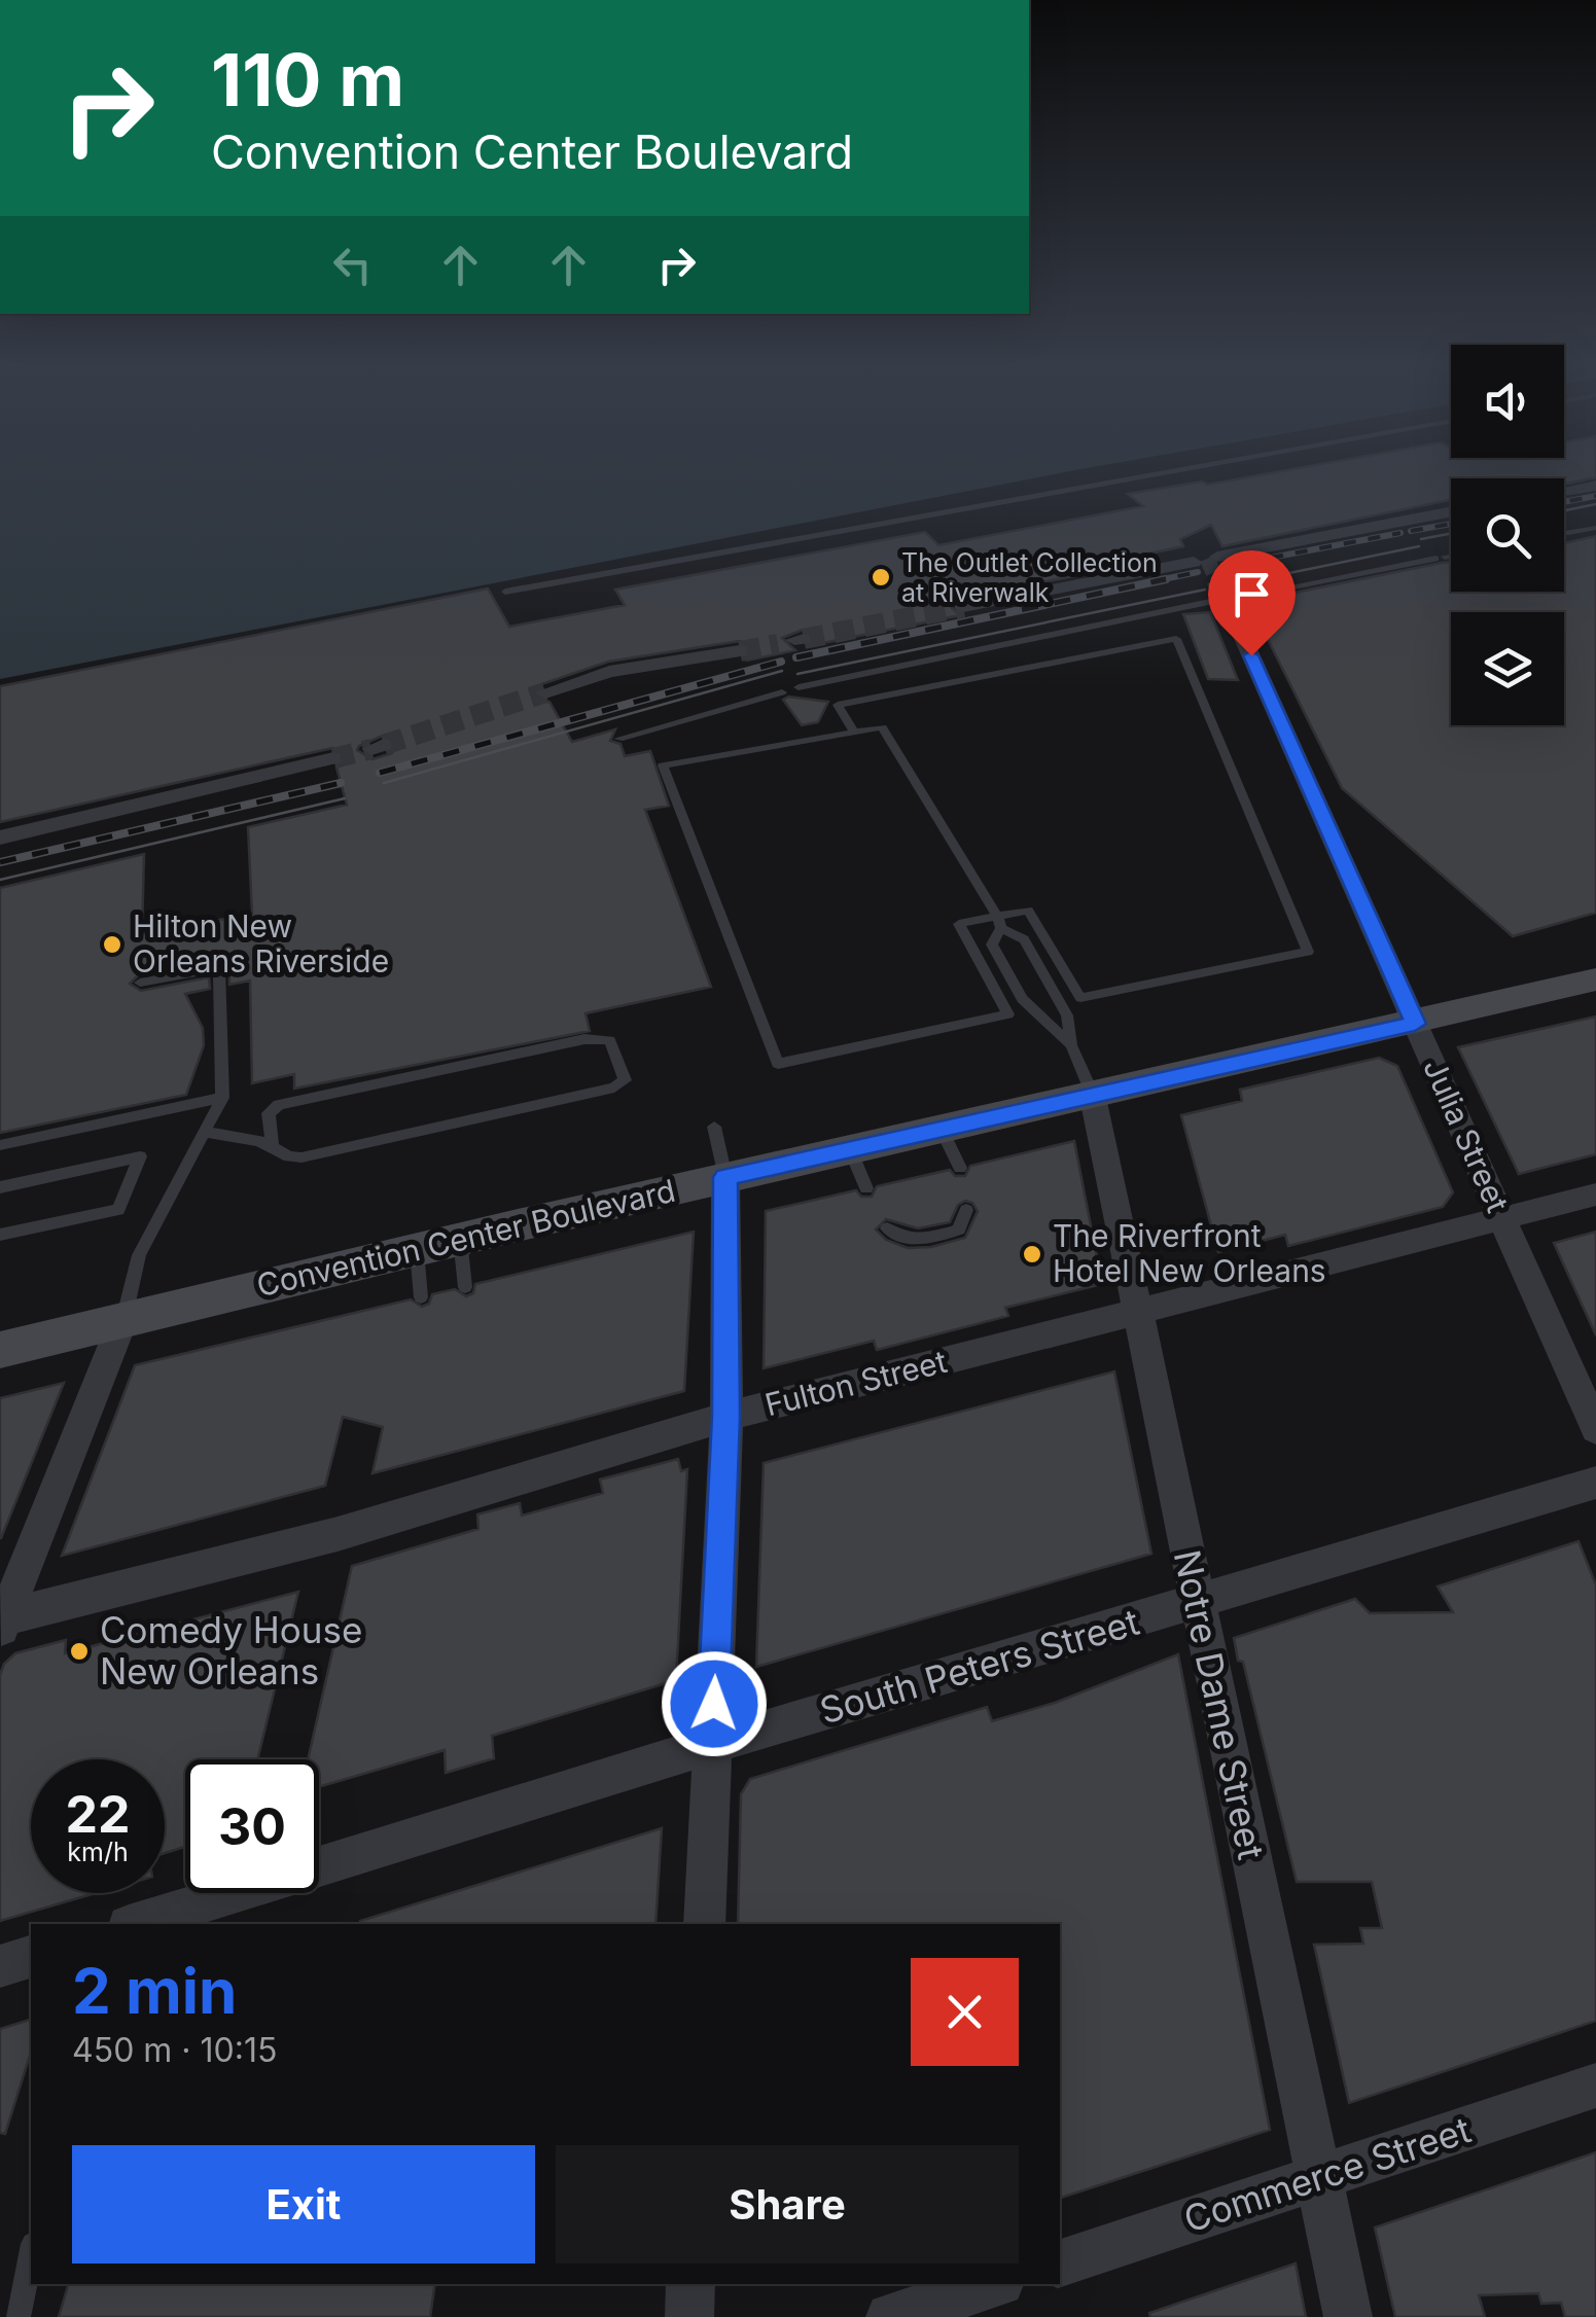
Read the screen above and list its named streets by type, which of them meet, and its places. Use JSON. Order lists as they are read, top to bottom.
{
  "streets": {
    "street": [
      "Julia Street",
      "Convention Center Boulevard",
      "Fulton Street",
      "South Peters Street",
      "Notre Dame Street",
      "Commerce Street"
    ]
  },
  "crossings": [
    ["Julia Street", "Convention Center Boulevard"],
    ["Julia Street", "Fulton Street"],
    ["Convention Center Boulevard", "Notre Dame Street"],
    ["Fulton Street", "Notre Dame Street"],
    ["South Peters Street", "Notre Dame Street"],
    ["Notre Dame Street", "Commerce Street"]
  ],
  "places": [
    "The Outlet Collection at Riverwalk",
    "Hilton New Orleans Riverside",
    "The Riverfront Hotel New Orleans",
    "Comedy House New Orleans"
  ],
  "page": {
    "turn": ["110 m", "Convention Center Boulevard"],
    "speed": "22 km/h",
    "limit": "30",
    "heading": ["2 min", "450 m · 10:15"],
    "buttons": ["Exit", "Share"]
  }
}
